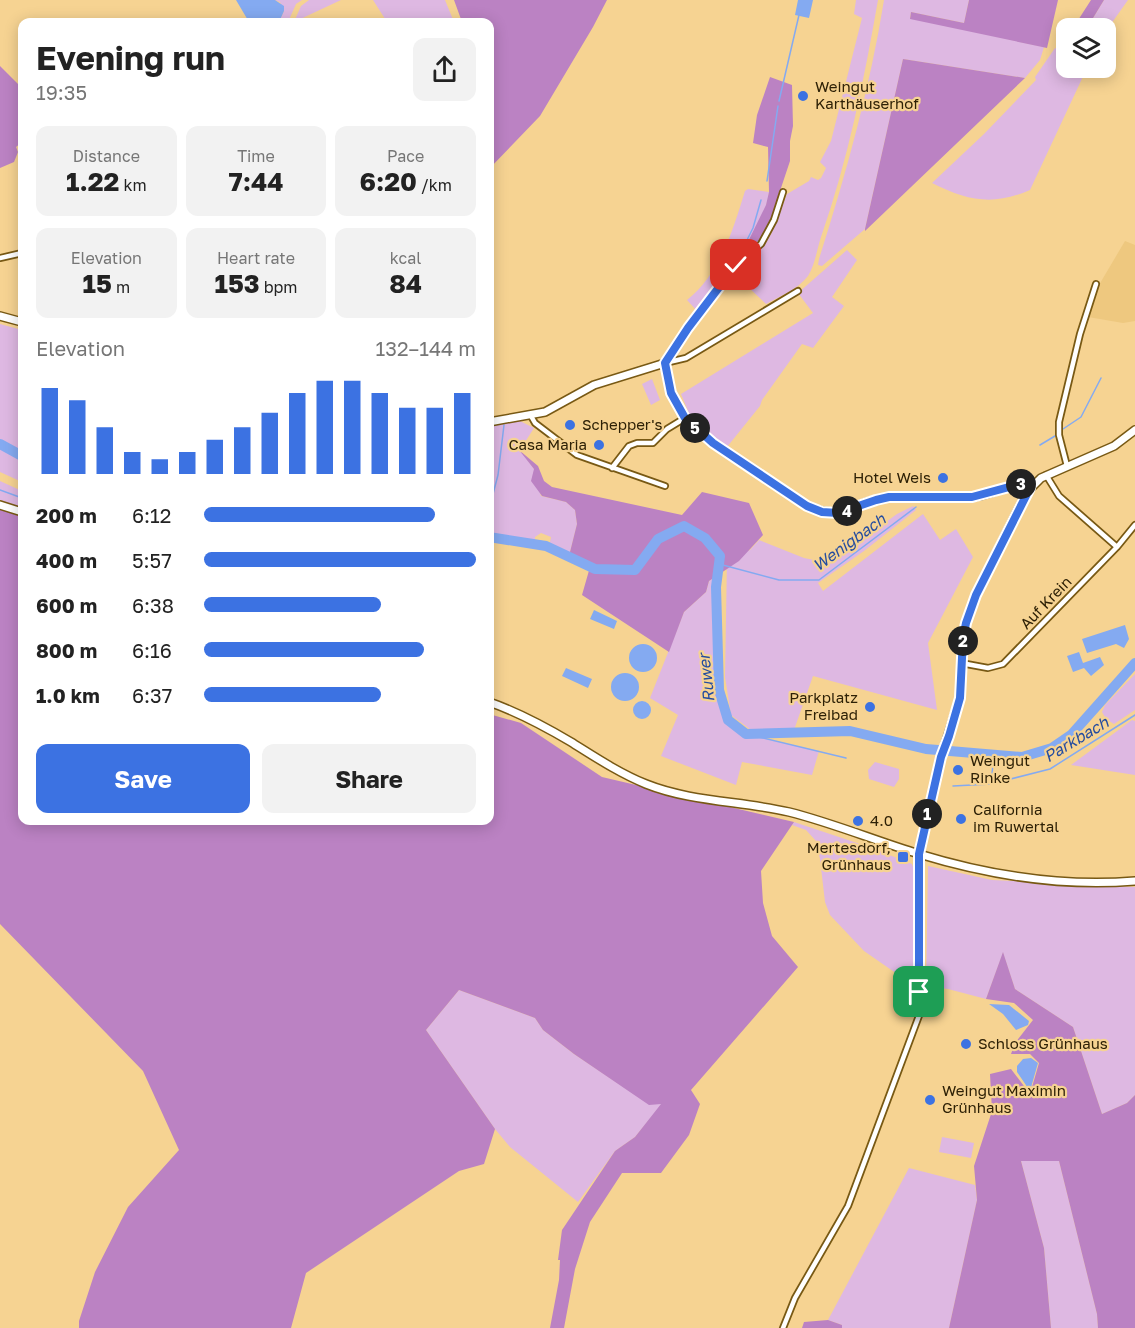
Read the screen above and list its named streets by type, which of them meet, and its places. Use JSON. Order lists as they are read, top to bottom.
{
  "streets": {
    "street": ["Auf Krein"]
  },
  "water": ["Wenigbach", "Ruwer", "Parkbach"],
  "places": {
    "other": [
      "Weingut Karthäuserhof",
      "Schepper's",
      "Casa Maria",
      "Hotel Weis",
      "Parkplatz Freibad",
      "Weingut Rinke",
      "California im Ruwertal",
      "4.0",
      "Schloss Grünhaus",
      "Weingut Maximin Grünhaus"
    ],
    "transit": ["Mertesdorf, Grünhaus"]
  },
  "page": {
    "heading": ["Evening run", "19:35"],
    "stats": [
      ["Distance", "1.22 km"],
      ["Time", "7:44"],
      ["Pace", "6:20 /km"],
      ["Elevation", "15 m"],
      ["Heart rate", "153 bpm"],
      ["kcal", "84"]
    ],
    "chart": ["Elevation", "132–144 m"],
    "pins": [
      "5",
      "3",
      "4",
      "2",
      "1"
    ],
    "list": [
      {
        "name": "200 m",
        "note": "6:12"
      },
      {
        "name": "400 m",
        "note": "5:57"
      },
      {
        "name": "600 m",
        "note": "6:38"
      },
      {
        "name": "800 m",
        "note": "6:16"
      },
      {
        "name": "1.0 km",
        "note": "6:37"
      }
    ],
    "buttons": ["Save", "Share"]
  }
}
